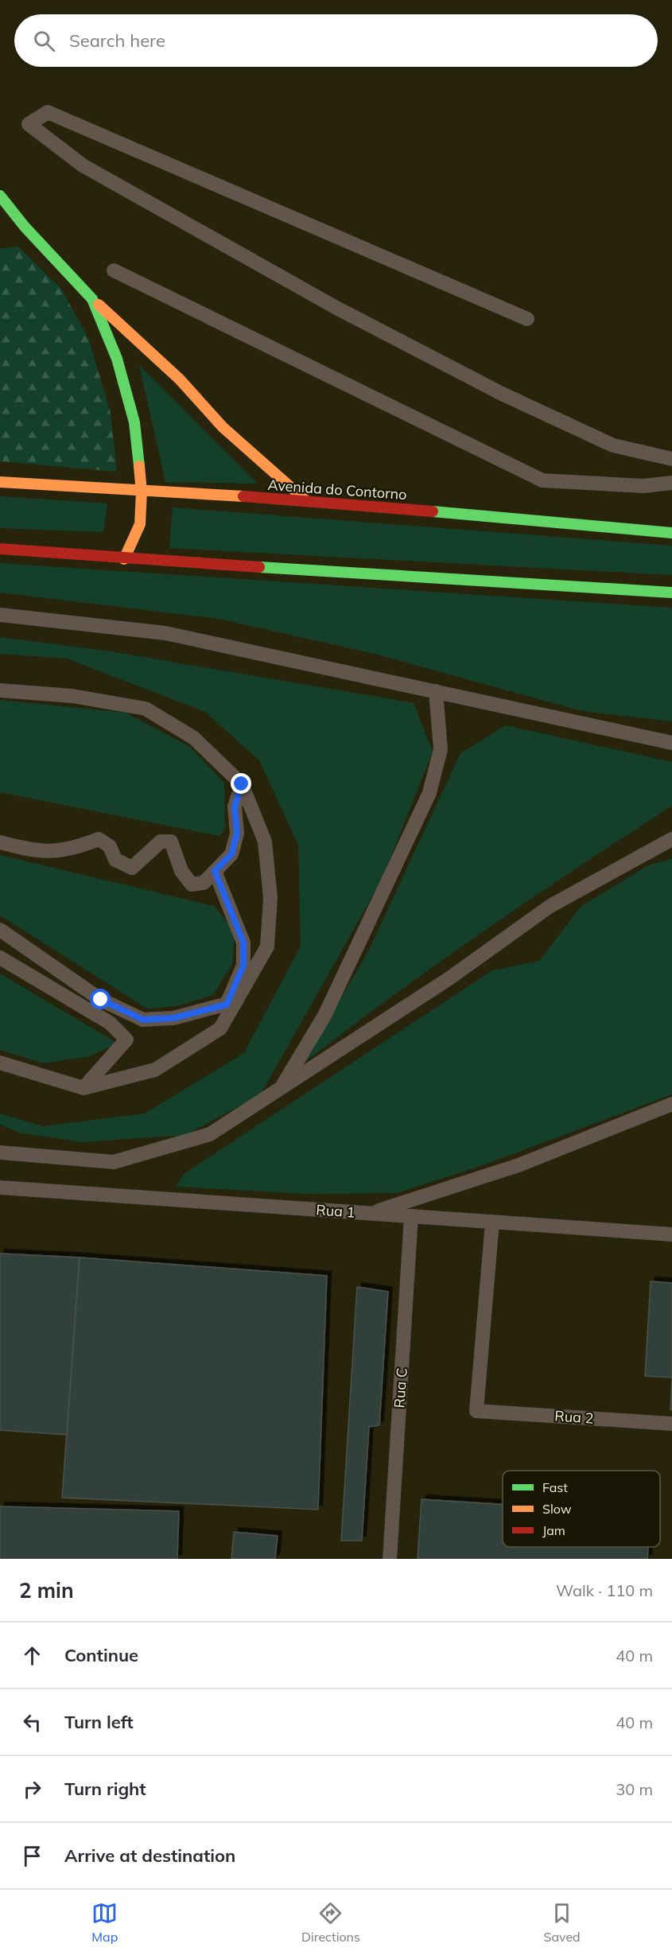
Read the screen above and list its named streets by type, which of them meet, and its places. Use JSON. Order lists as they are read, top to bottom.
{
  "streets": {
    "main road": ["Avenida do Contorno"],
    "lane": ["Rua 1", "Rua C", "Rua 2"]
  },
  "crossings": [
    ["Rua 1", "Rua C"],
    ["Rua 1", "Rua 2"]
  ],
  "legend": ["Fast", "Slow", "Jam"],
  "page": {
    "search": "Search here",
    "heading": ["2 min", "Walk · 110 m"],
    "list": [
      ["Continue", "40 m"],
      ["Turn left", "40 m"],
      ["Turn right", "30 m"],
      "Arrive at destination"
    ],
    "nav": ["Map", "Directions", "Saved"]
  }
}
